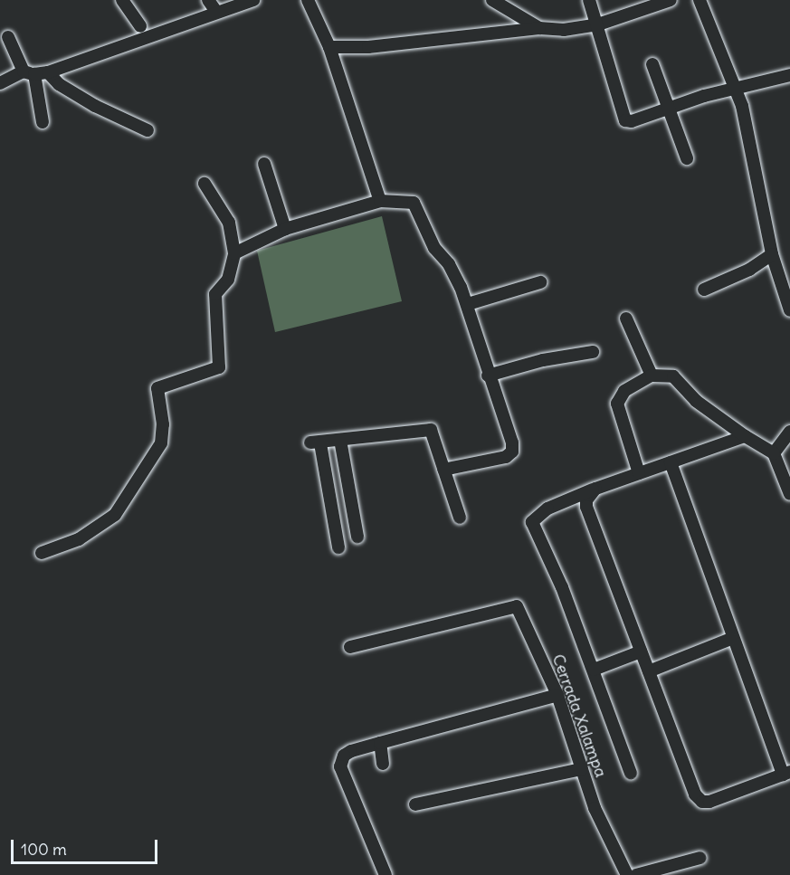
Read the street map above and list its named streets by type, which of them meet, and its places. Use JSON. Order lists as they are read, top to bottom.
{
  "streets": {
    "street": ["Cerrada Xalampa"]
  },
  "scale_bar": "100 m"
}
